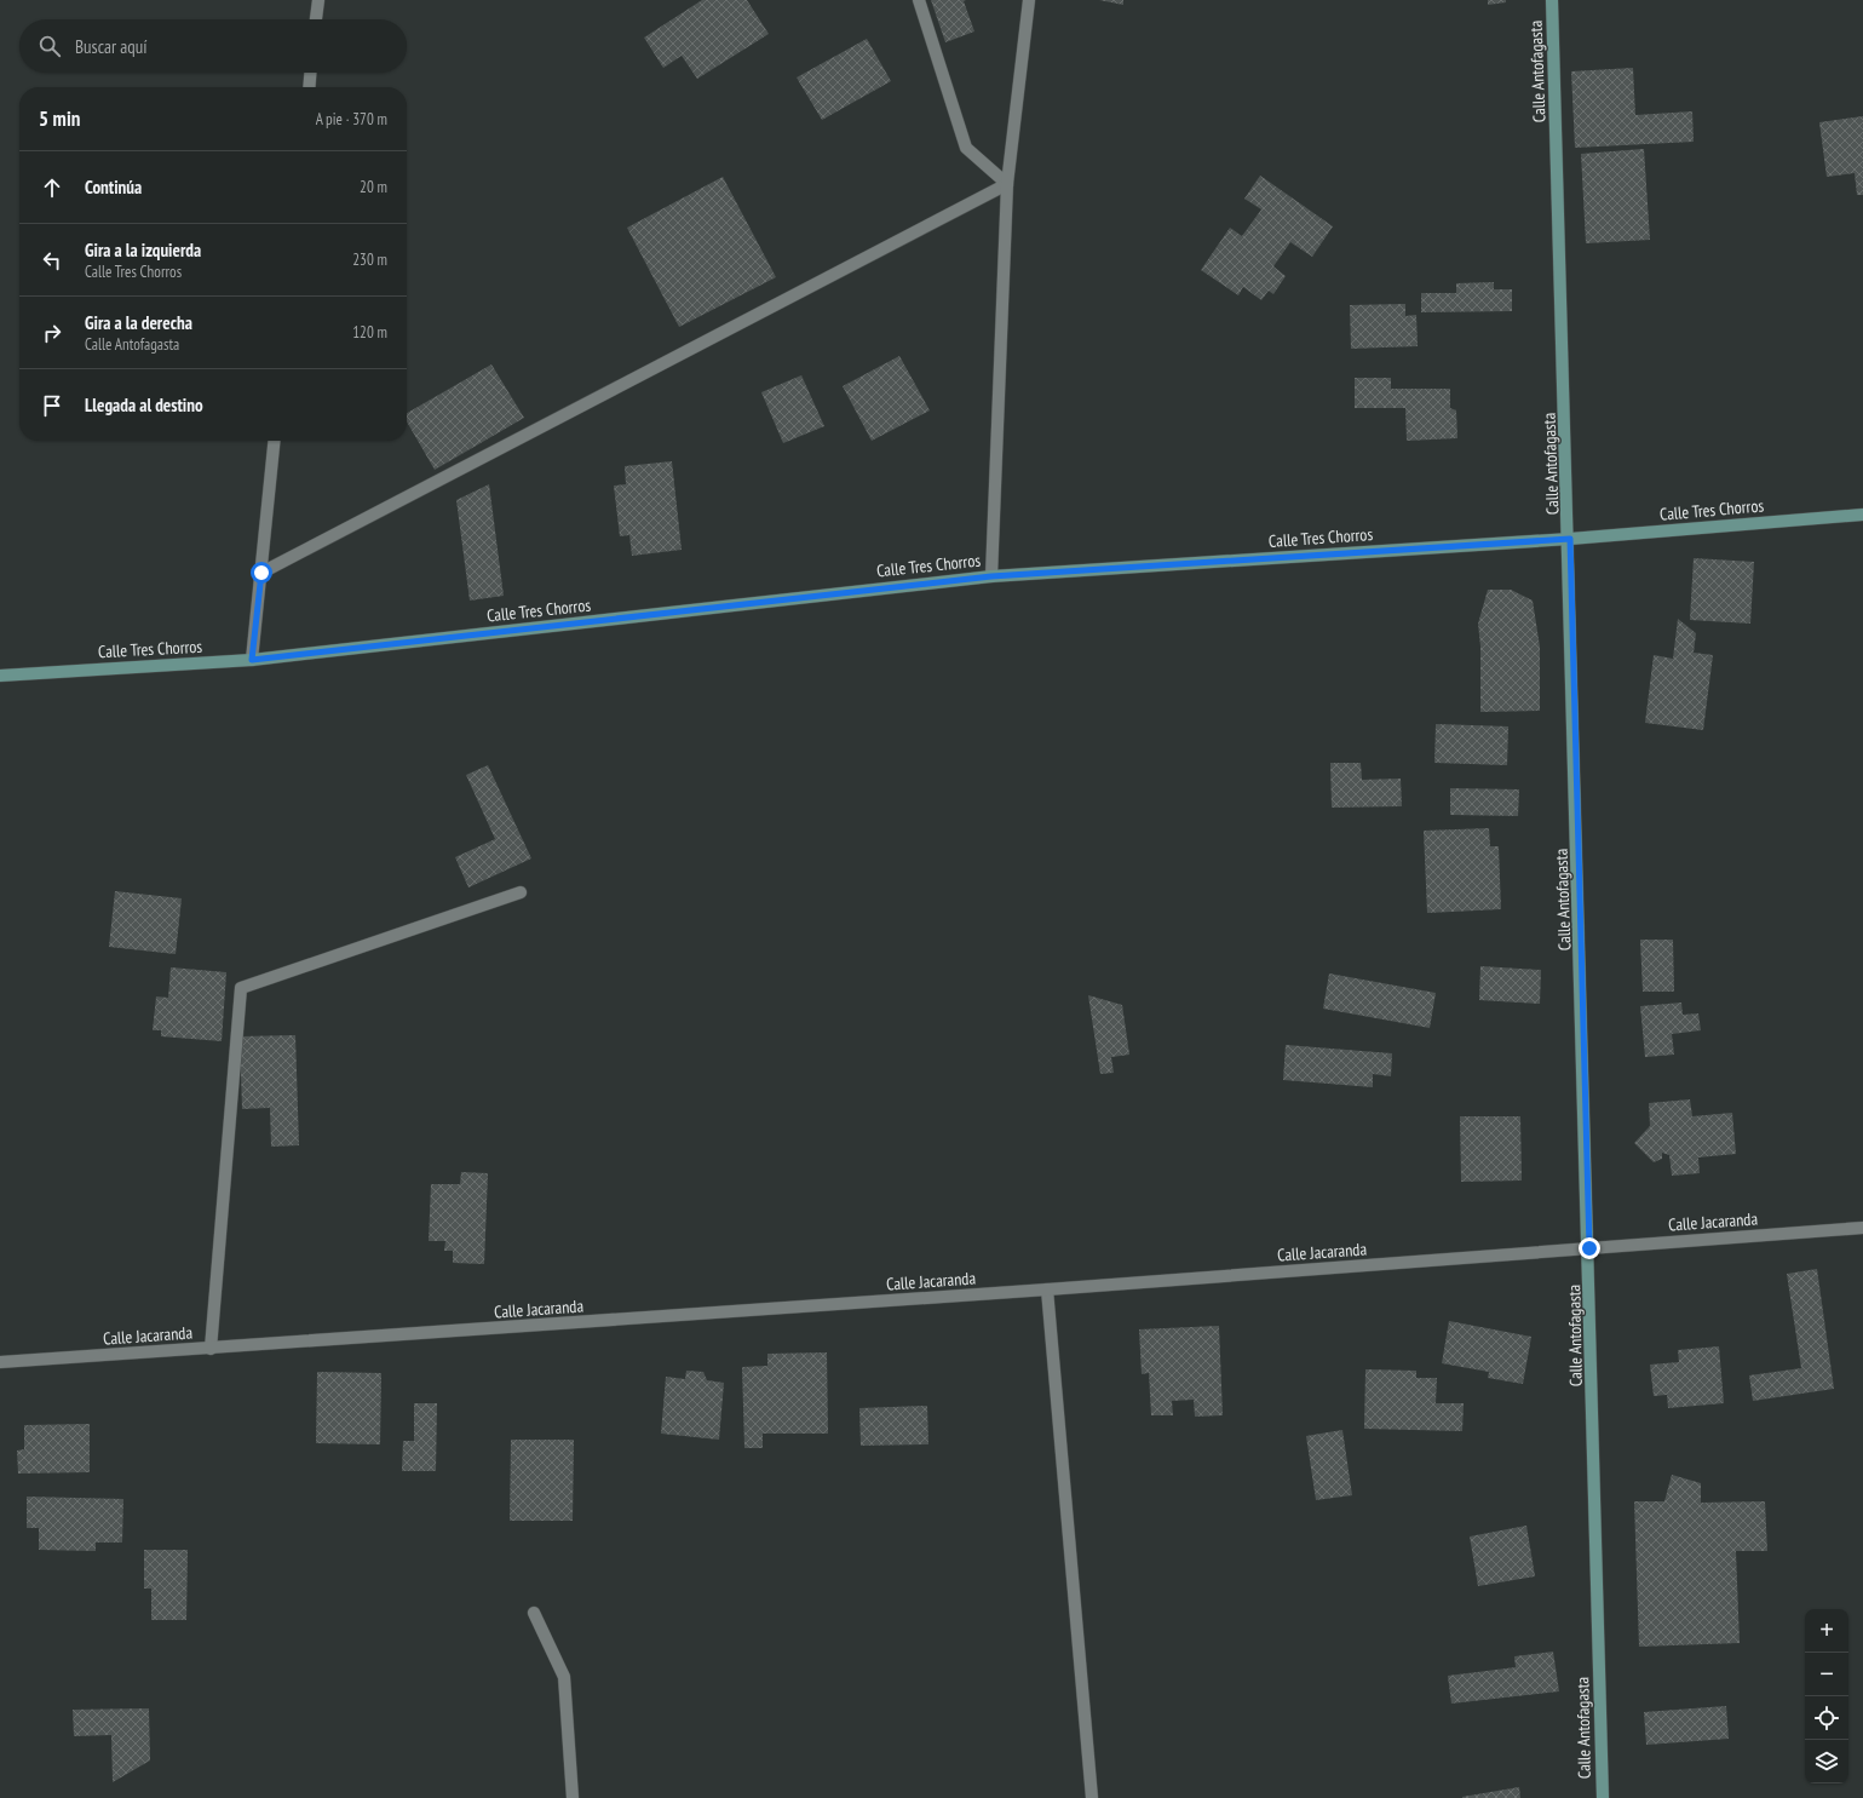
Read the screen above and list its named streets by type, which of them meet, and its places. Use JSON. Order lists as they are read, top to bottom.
{
  "streets": {
    "main road": ["Calle Antofagasta", "Calle Tres Chorros"],
    "street": ["Calle Jacaranda"]
  },
  "crossings": [
    ["Calle Antofagasta", "Calle Tres Chorros"],
    ["Calle Antofagasta", "Calle Jacaranda"]
  ],
  "page": {
    "search": "Buscar aquí",
    "heading": ["5 min", "A pie · 370 m"],
    "list": [
      ["Continúa", "20 m"],
      ["Gira a la izquierda", "Calle Tres Chorros", "230 m"],
      ["Gira a la derecha", "Calle Antofagasta", "120 m"],
      "Llegada al destino"
    ],
    "map_buttons": ["+", "−"]
  }
}
